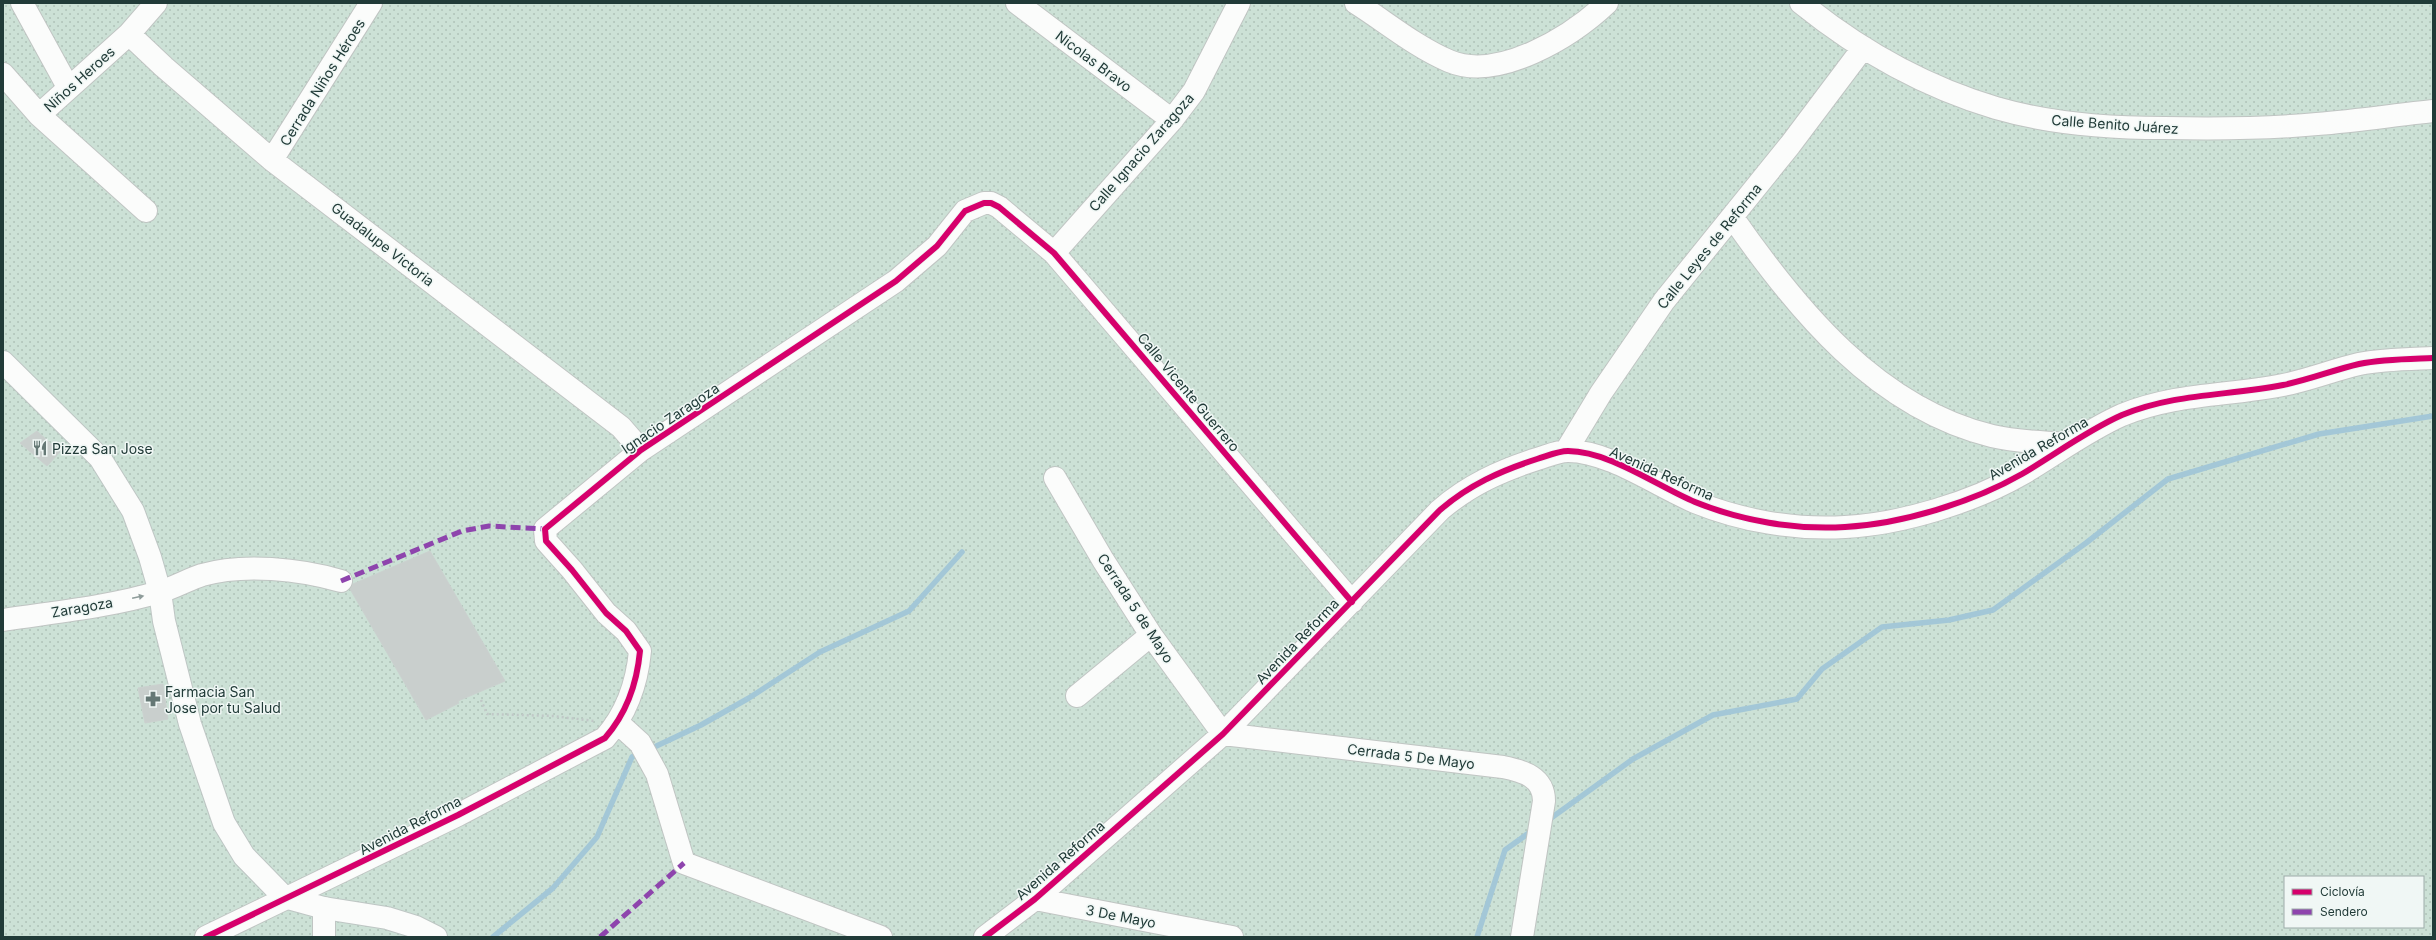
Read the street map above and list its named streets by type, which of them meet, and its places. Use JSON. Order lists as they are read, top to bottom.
{
  "streets": {
    "street": [
      "Nicolas Bravo",
      "Niños Heroes",
      "Cerrada Niños Héroes",
      "Calle Benito Juárez",
      "Calle Ignacio Zaragoza",
      "Guadalupe Victoria",
      "Calle Leyes de Reforma",
      "Calle Vicente Guerrero",
      "Ignacio Zaragoza",
      "Avenida Reforma",
      "Zaragoza",
      "Cerrada 5 de Mayo",
      "Cerrada 5 De Mayo",
      "3 De Mayo"
    ]
  },
  "crossings": [
    ["Nicolas Bravo", "Calle Ignacio Zaragoza"],
    ["Niños Heroes", "Guadalupe Victoria"],
    ["Cerrada Niños Héroes", "Guadalupe Victoria"],
    ["Calle Benito Juárez", "Calle Leyes de Reforma"],
    ["Calle Ignacio Zaragoza", "Calle Vicente Guerrero"],
    ["Guadalupe Victoria", "Ignacio Zaragoza"],
    ["Calle Leyes de Reforma", "Avenida Reforma"],
    ["Calle Vicente Guerrero", "Ignacio Zaragoza"],
    ["Calle Vicente Guerrero", "Avenida Reforma"],
    ["Ignacio Zaragoza", "Avenida Reforma"],
    ["Avenida Reforma", "Cerrada 5 de Mayo"],
    ["Avenida Reforma", "Cerrada 5 De Mayo"],
    ["Avenida Reforma", "3 De Mayo"],
    ["Cerrada 5 de Mayo", "Cerrada 5 De Mayo"]
  ],
  "one_way": ["Zaragoza"],
  "places": {
    "restaurant": ["Pizza San Jose"],
    "pharmacy": ["Farmacia San Jose por tu Salud"]
  },
  "legend": ["Ciclovía", "Sendero"]
}
